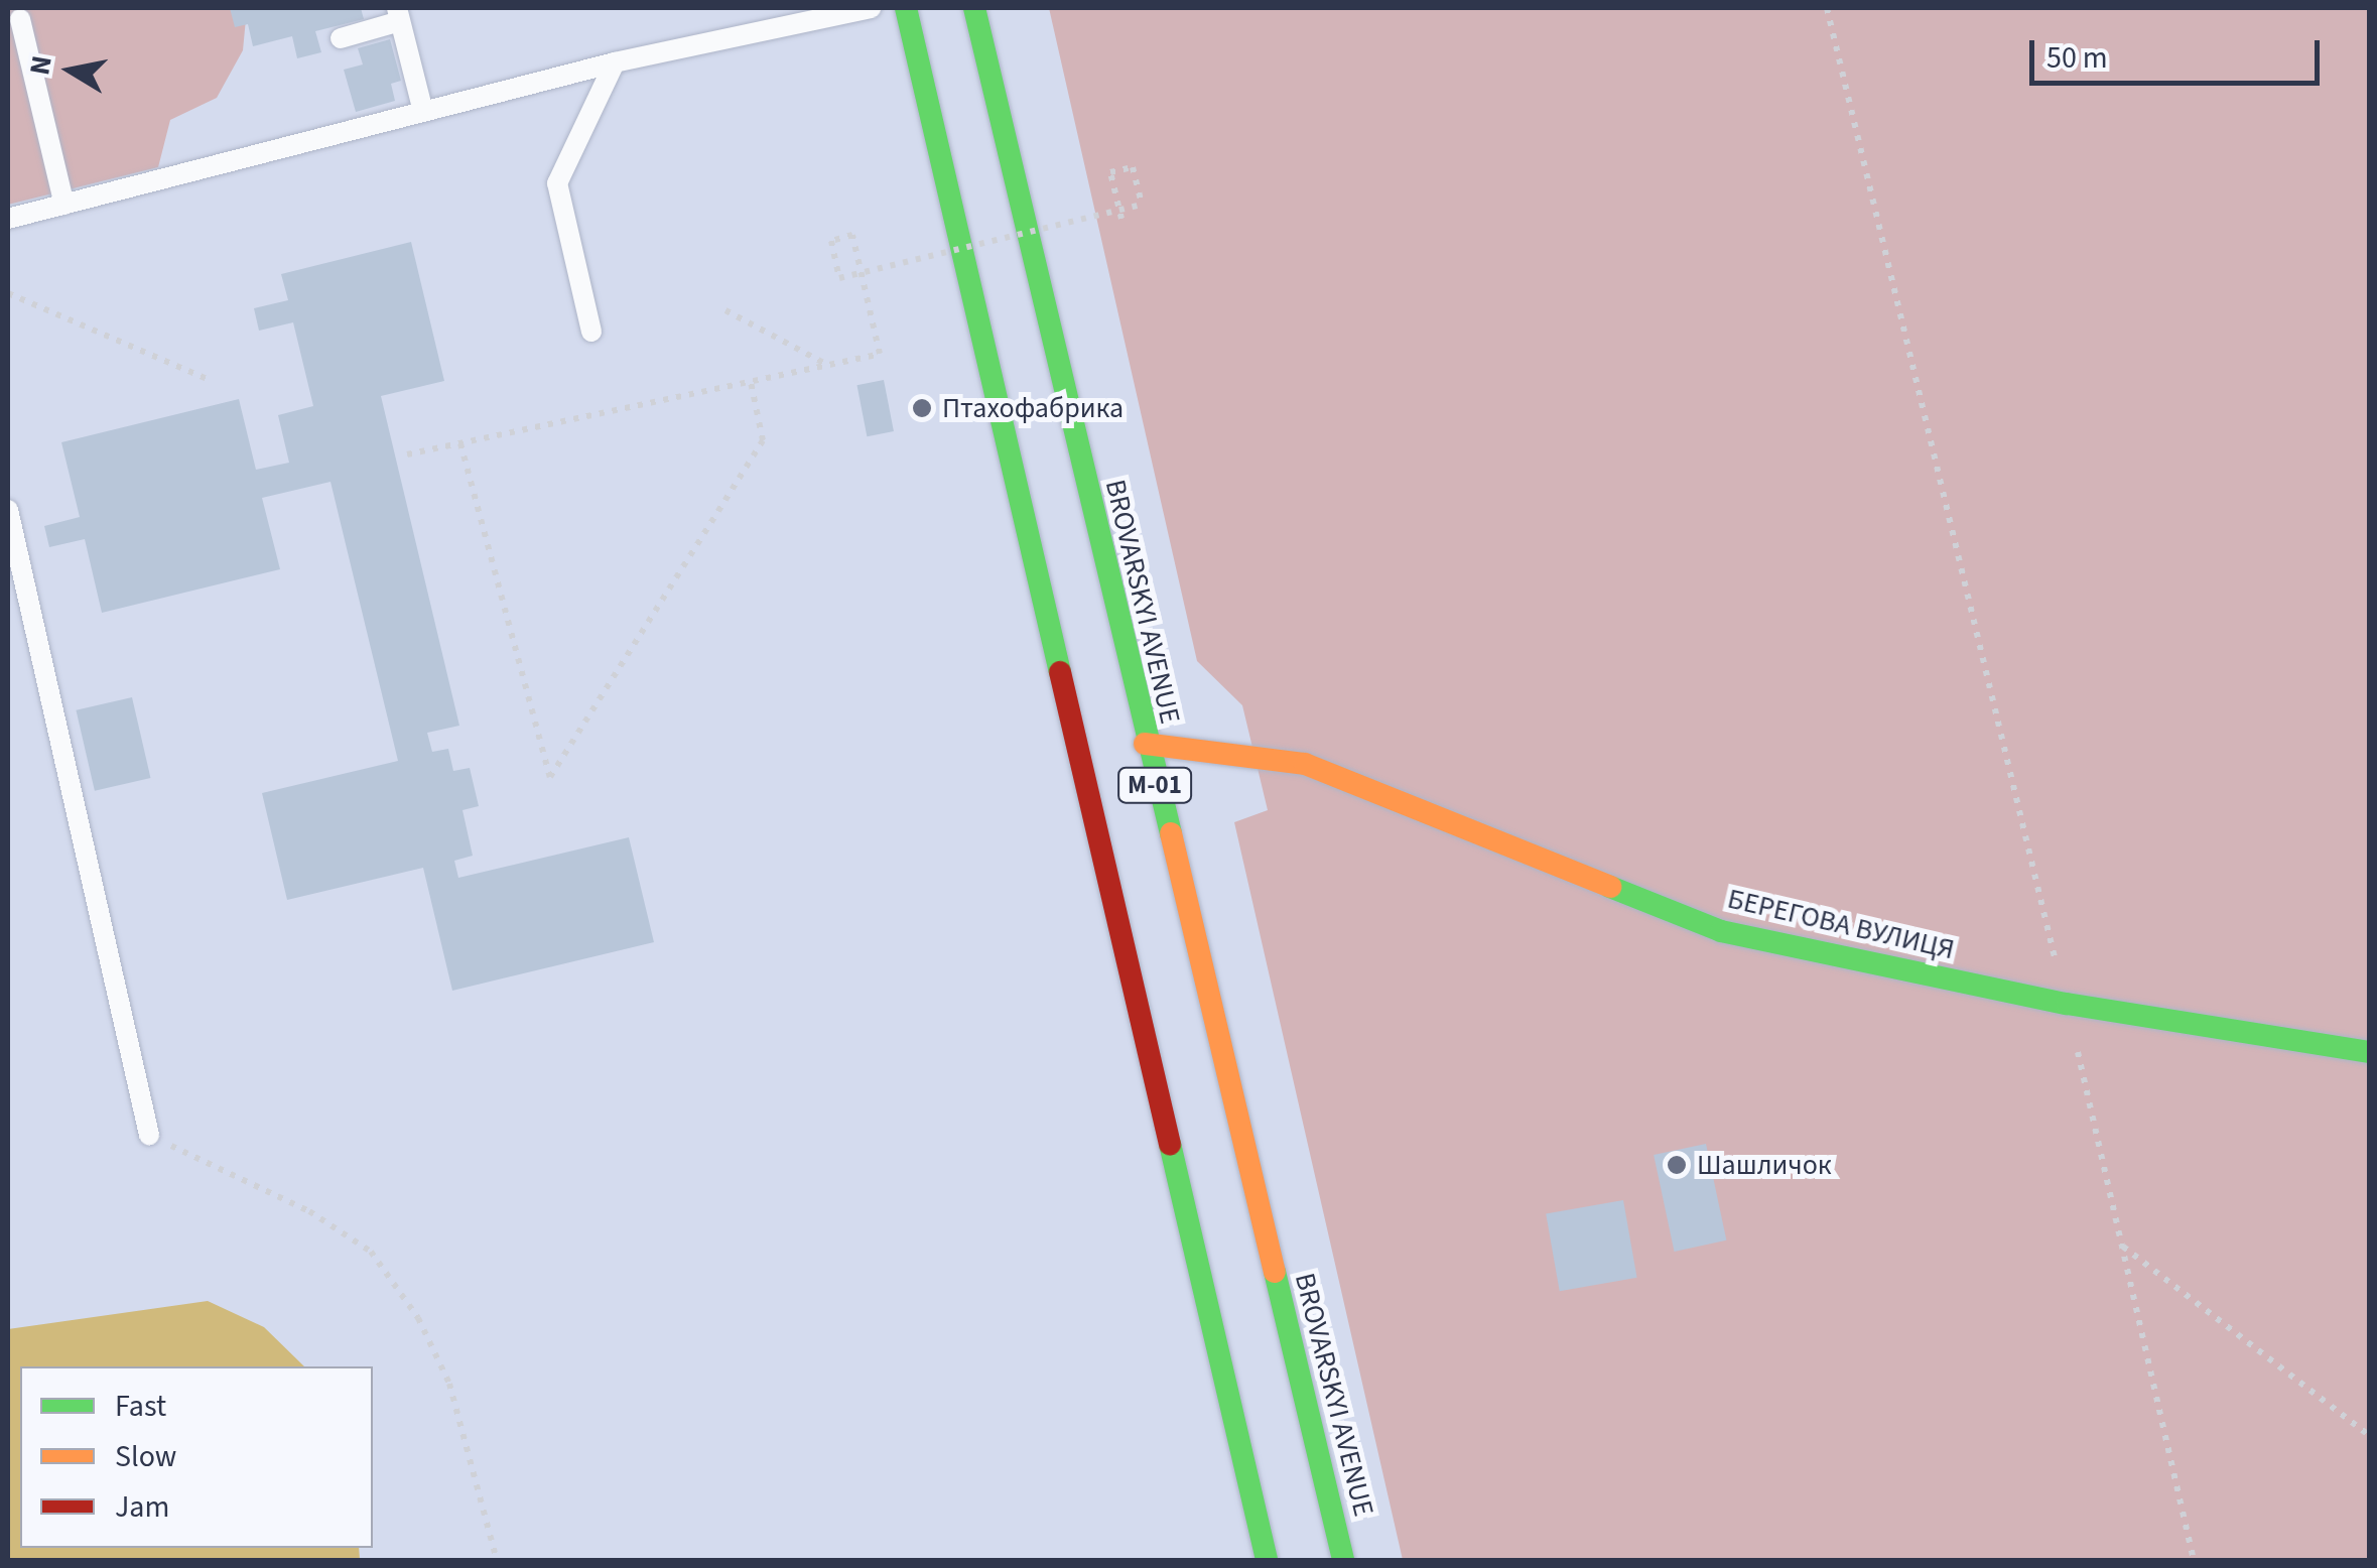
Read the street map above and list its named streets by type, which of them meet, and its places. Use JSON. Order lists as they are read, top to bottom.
{
  "streets": {
    "main road": ["BROVARSKYI AVENUE", "М-01", "БЕРЕГОВА ВУЛИЦЯ"]
  },
  "crossings": [
    ["BROVARSKYI AVENUE", "БЕРЕГОВА ВУЛИЦЯ"]
  ],
  "places": ["Птахофабрика", "Шашличок"],
  "legend": ["Fast", "Slow", "Jam"],
  "scale_bar": "50 m",
  "north": "left"
}
